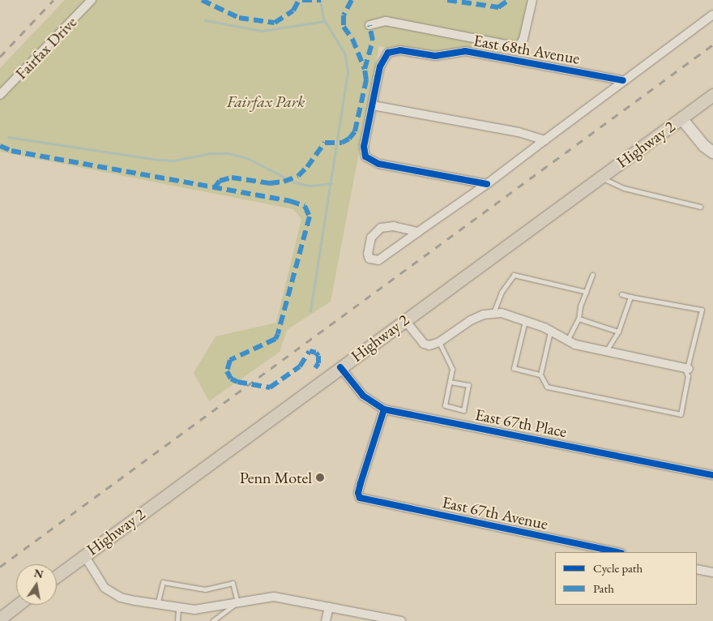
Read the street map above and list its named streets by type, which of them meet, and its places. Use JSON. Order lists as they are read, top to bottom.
{
  "streets": {
    "main road": ["Highway 2"],
    "street": [
      "Fairfax Drive",
      "East 68th Avenue",
      "East 67th Place",
      "East 67th Avenue"
    ]
  },
  "crossings": [
    ["Highway 2", "East 67th Place"],
    ["East 67th Place", "East 67th Avenue"]
  ],
  "parks": ["Fairfax Park"],
  "places": ["Penn Motel"],
  "legend": ["Cycle path", "Path"],
  "north": "top"
}
